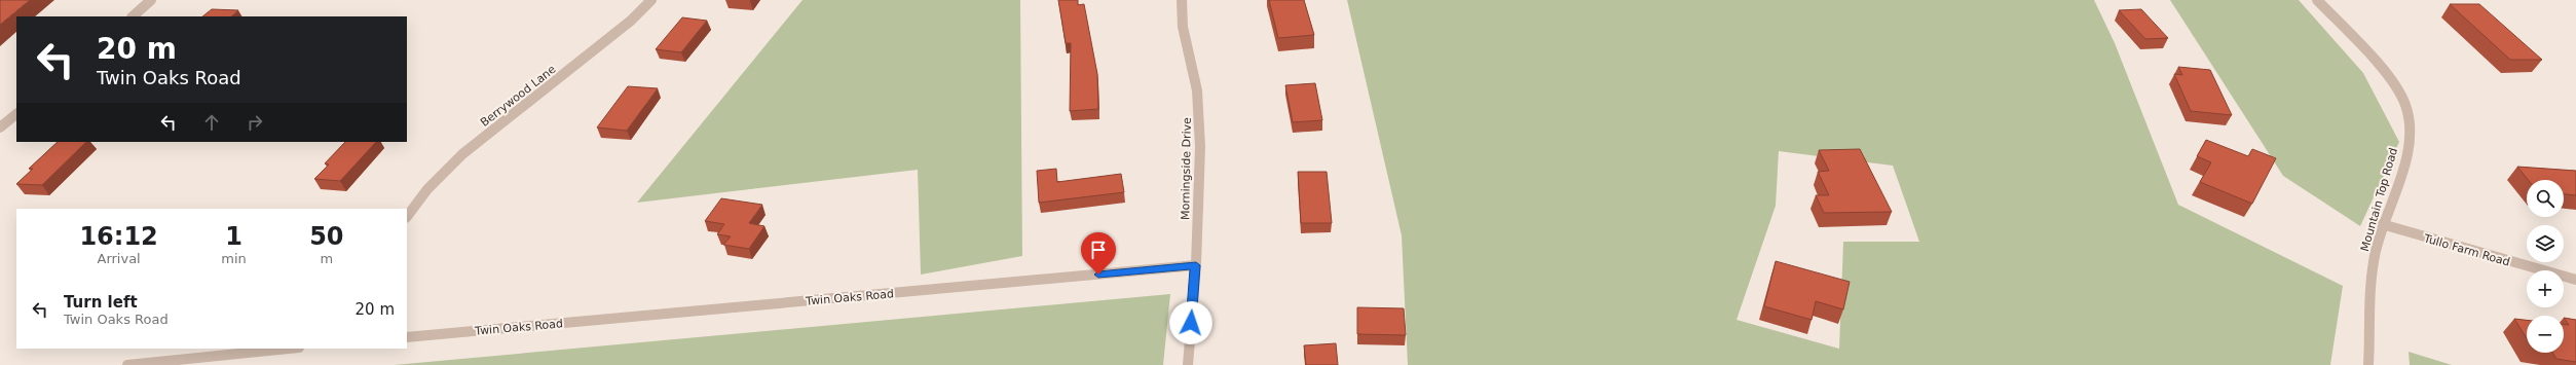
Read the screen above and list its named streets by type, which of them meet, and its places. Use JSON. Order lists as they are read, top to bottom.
{
  "streets": {
    "street": [
      "Berrywood Lane",
      "Morningside Drive",
      "Mountain Top Road",
      "Tullo Farm Road",
      "Twin Oaks Road"
    ]
  },
  "crossings": [
    ["Morningside Drive", "Twin Oaks Road"],
    ["Mountain Top Road", "Tullo Farm Road"]
  ],
  "page": {
    "turn": ["20 m", "Twin Oaks Road"],
    "map_buttons": ["+", "−"],
    "eta": [
      "16:12",
      "Arrival",
      "1",
      "min",
      "50",
      "m"
    ],
    "list": [
      {
        "name": "Turn left",
        "note": "Twin Oaks Road",
        "value": "20 m"
      }
    ]
  }
}
